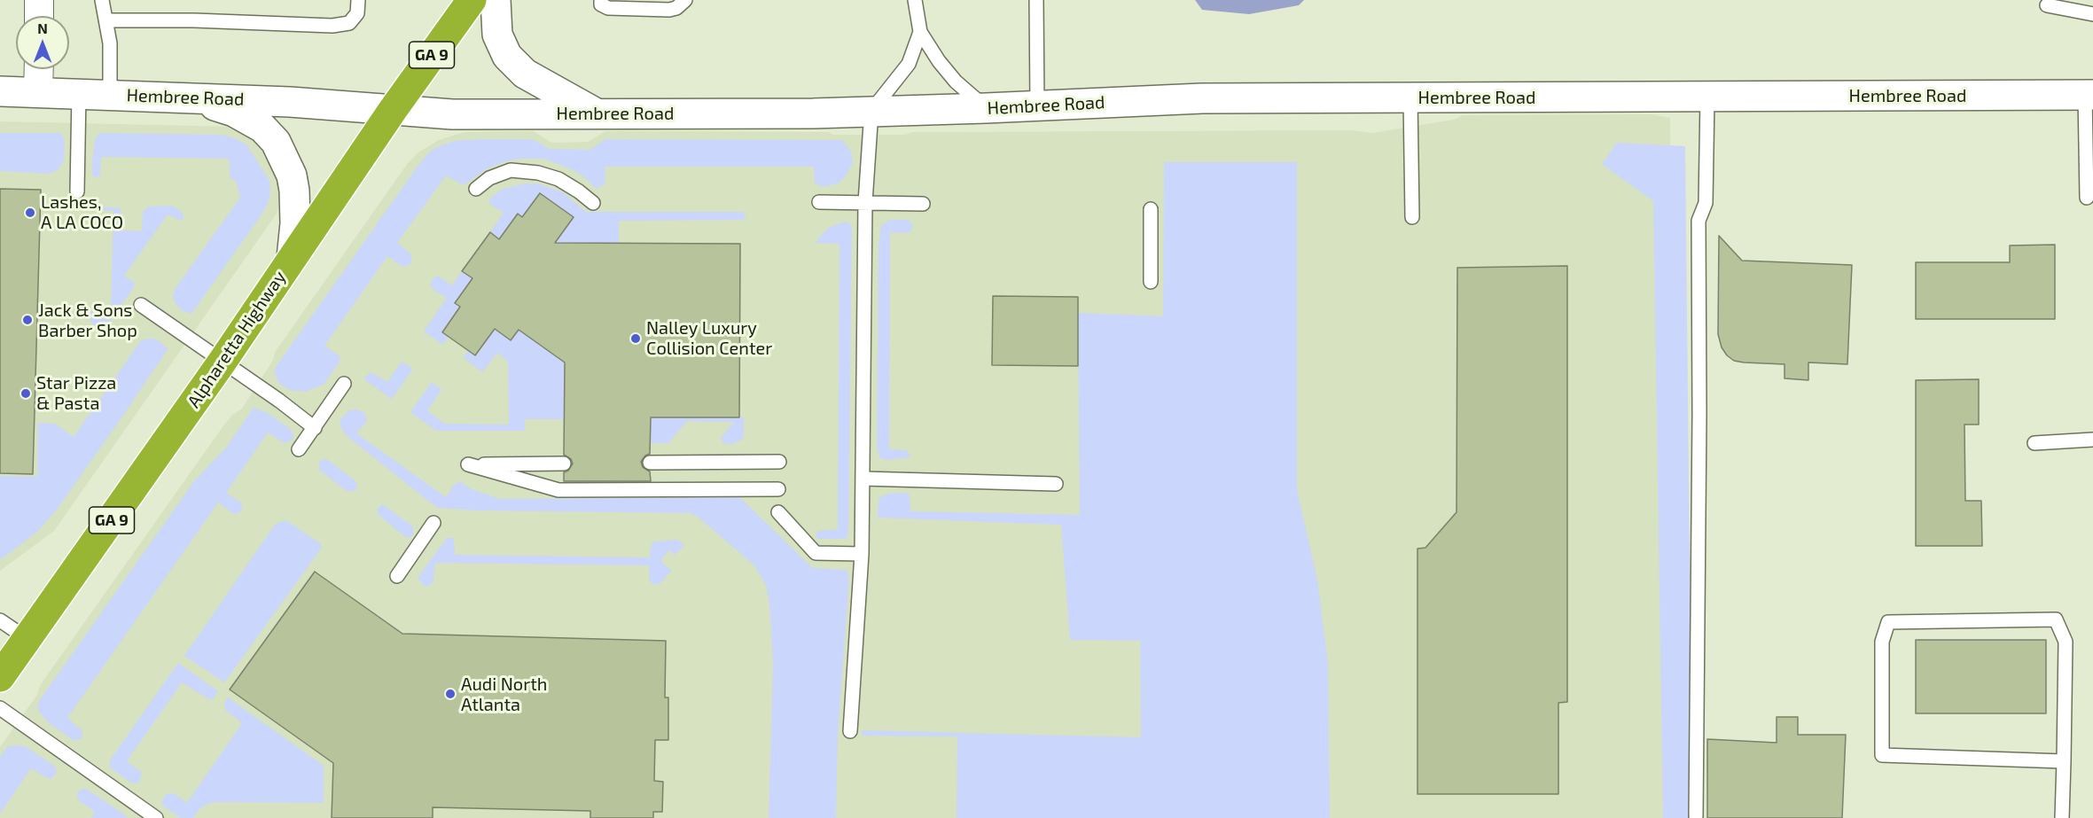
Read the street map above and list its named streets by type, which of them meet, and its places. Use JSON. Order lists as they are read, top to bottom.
{
  "streets": {
    "highway": ["GA 9", "Alpharetta Highway"],
    "street": ["Hembree Road"]
  },
  "crossings": [
    ["Hembree Road", "Alpharetta Highway"]
  ],
  "places": [
    "Lashes, A LA COCO",
    "Jack & Sons Barber Shop",
    "Nalley Luxury Collision Center",
    "Star Pizza & Pasta",
    "Audi North Atlanta"
  ],
  "north": "top"
}
